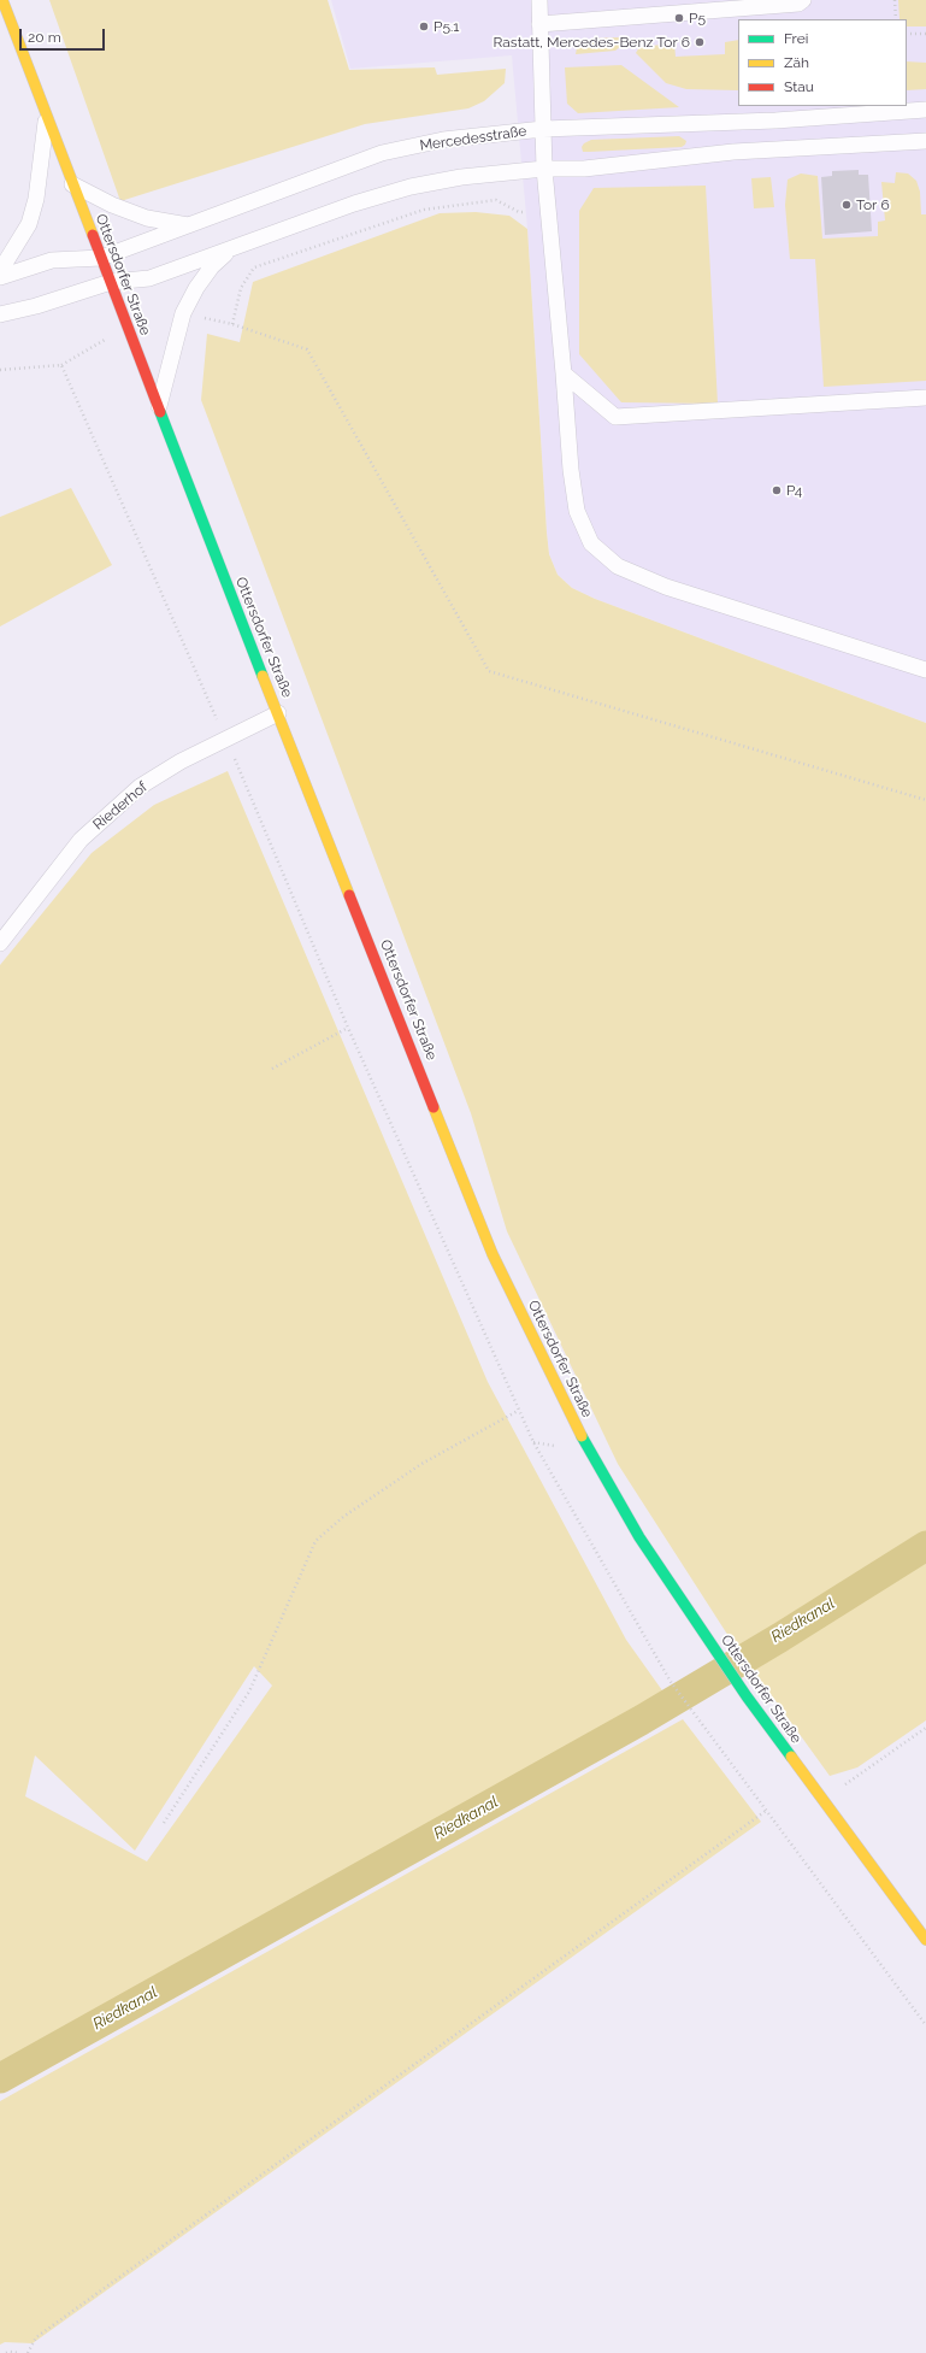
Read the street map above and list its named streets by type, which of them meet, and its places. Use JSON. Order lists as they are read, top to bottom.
{
  "streets": {
    "street": ["Ottersdorfer Straße"],
    "lane": ["Mercedesstraße", "Riederhof"]
  },
  "crossings": [
    ["Mercedesstraße", "Ottersdorfer Straße"],
    ["Ottersdorfer Straße", "Riederhof"]
  ],
  "water": ["Riedkanal"],
  "places": [
    "P5",
    "P5.1",
    "Rastatt, Mercedes-Benz Tor 6",
    "Tor 6",
    "P4"
  ],
  "legend": ["Frei", "Zäh", "Stau"],
  "scale_bar": "20 m"
}
